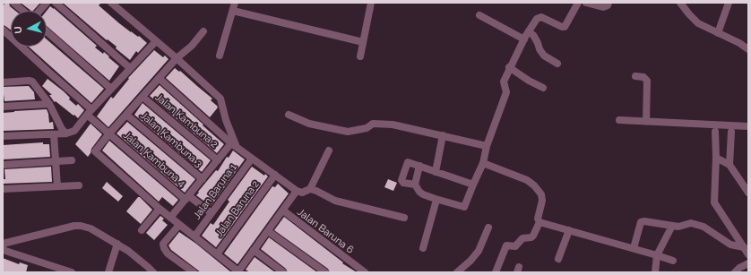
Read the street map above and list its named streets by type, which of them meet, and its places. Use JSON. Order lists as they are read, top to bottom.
{
  "streets": {
    "street": [
      "Jalan Kambuna 2",
      "Jalan Kambuna 3",
      "Jalan Kambuna 4",
      "Jalan Baruna 1",
      "Jalan Baruna 2",
      "Jalan Baruna 6"
    ]
  },
  "crossings": [
    ["Jalan Kambuna 4", "Jalan Baruna 1"]
  ],
  "north": "left"
}
